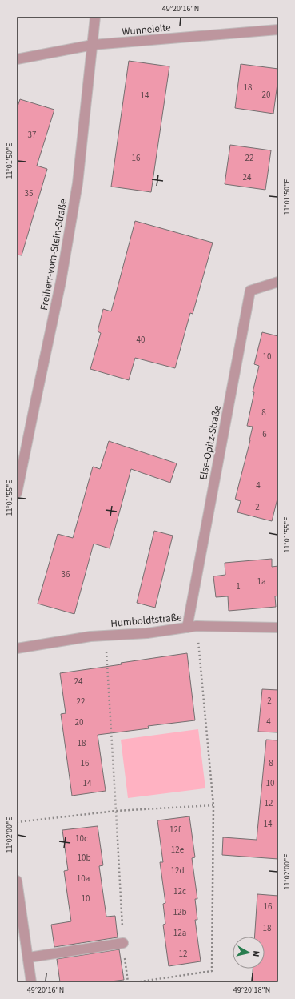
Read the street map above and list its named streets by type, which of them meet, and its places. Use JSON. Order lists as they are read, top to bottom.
{
  "streets": {
    "street": [
      "Wunneleite",
      "Freiherr-vom-Stein-Straße",
      "Else-Opitz-Straße",
      "Humboldtstraße"
    ]
  },
  "crossings": [
    ["Wunneleite", "Freiherr-vom-Stein-Straße"],
    ["Else-Opitz-Straße", "Humboldtstraße"]
  ],
  "house_numbers": [
    "18",
    "20",
    "14",
    "37",
    "16",
    "22",
    "24",
    "35",
    "40",
    "10",
    "8",
    "6",
    "4",
    "2",
    "36",
    "1a",
    "1",
    "24",
    "2",
    "22",
    "4",
    "20",
    "18",
    "16",
    "8",
    "14",
    "10",
    "12",
    "14",
    "12f",
    "10c",
    "12e",
    "10b",
    "12d",
    "10a",
    "12c",
    "10",
    "16",
    "12b",
    "18",
    "12a",
    "12"
  ],
  "north": "right",
  "coordinates": [
    "49°20'16\"N",
    "11°01'50\"E",
    "11°01'55\"E",
    "11°02'00\"E",
    "49°20'18\"N"
  ]
}
